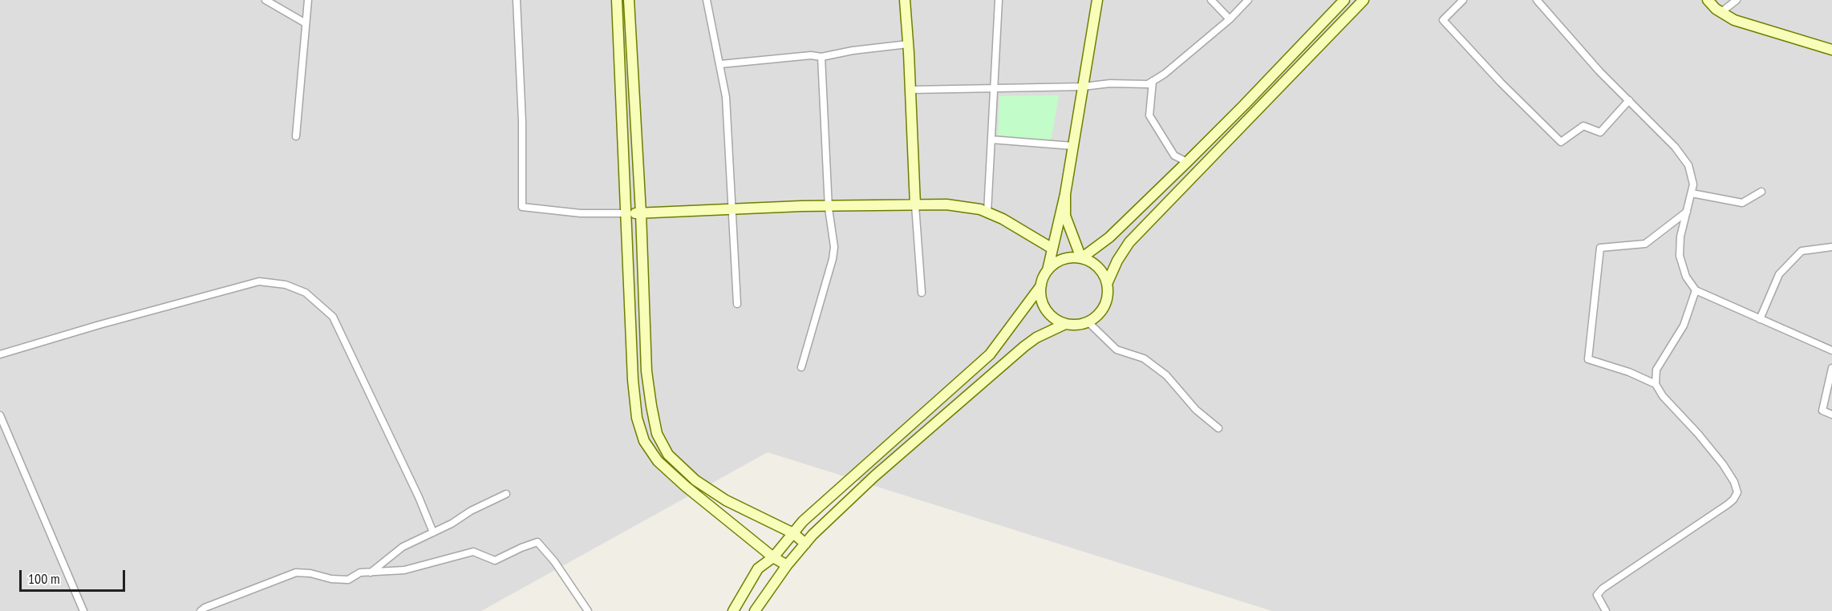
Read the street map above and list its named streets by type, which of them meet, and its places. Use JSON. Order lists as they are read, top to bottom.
{
  "scale_bar": "100 m"
}
